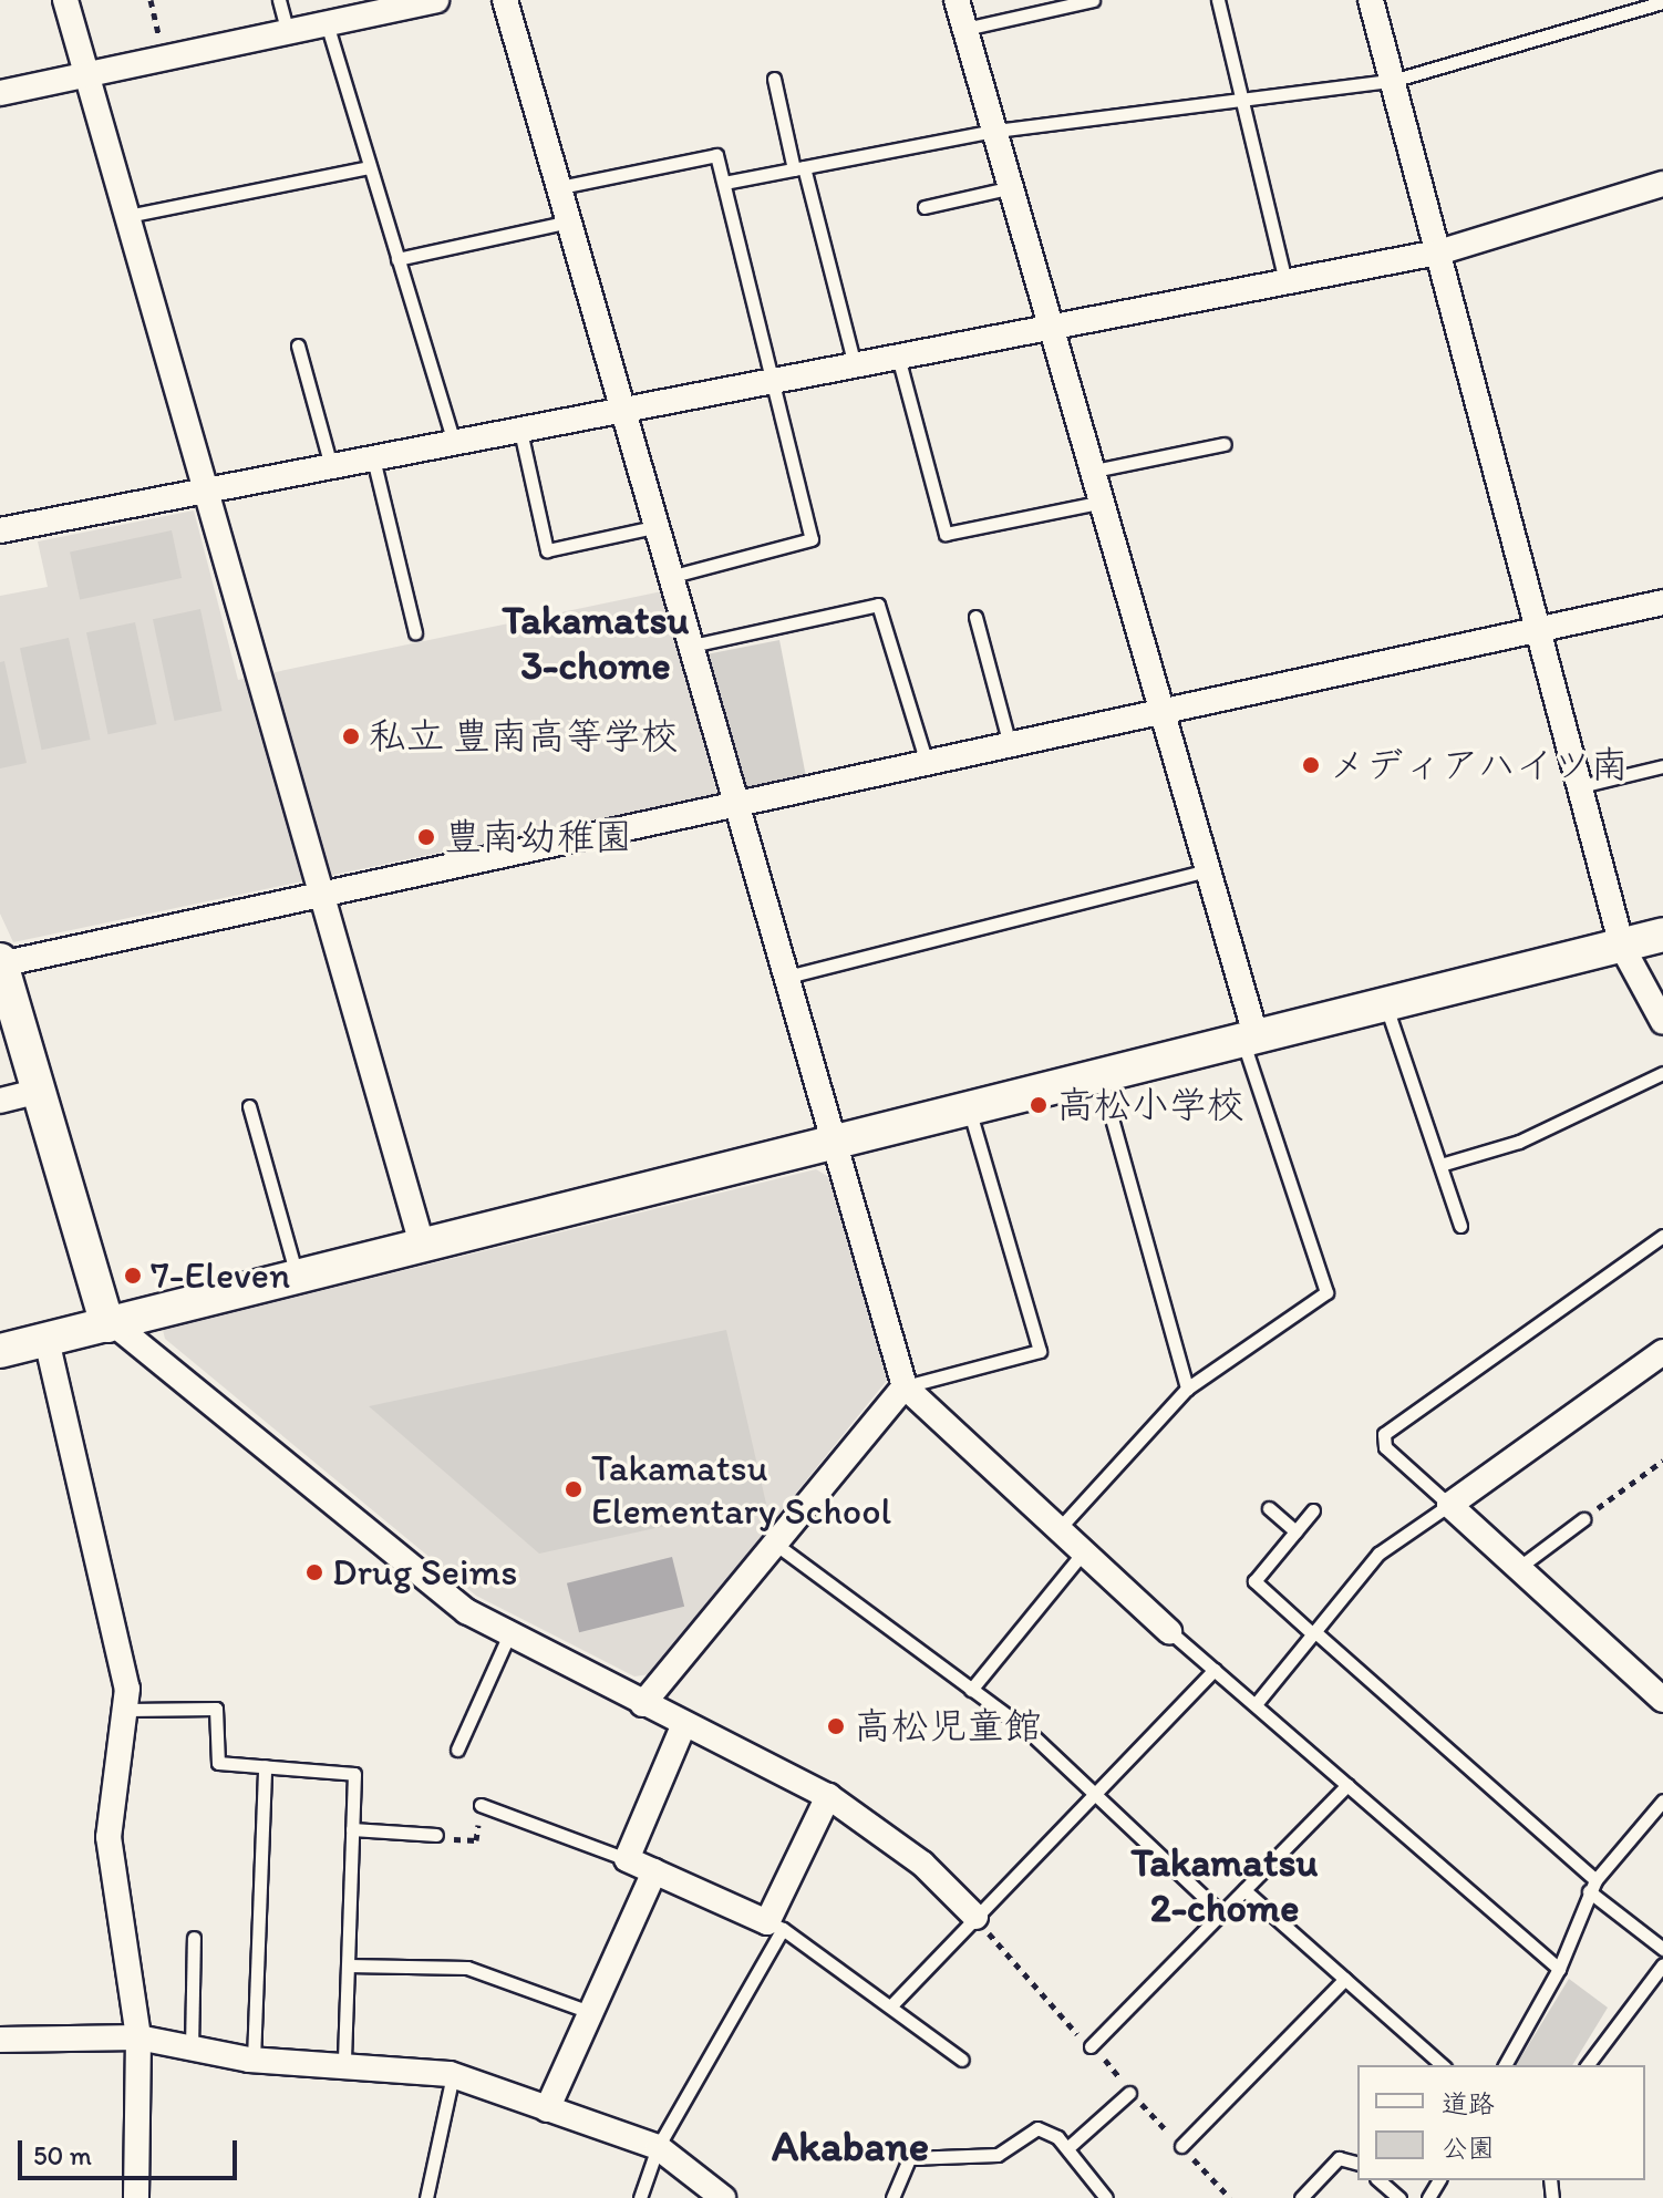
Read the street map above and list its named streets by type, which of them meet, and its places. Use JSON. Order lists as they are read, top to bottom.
{
  "districts": ["Takamatsu 3-chome", "Takamatsu 2-chome", "Akabane"],
  "places": [
    "私立 豊南高等学校",
    "メディアハイツ南",
    "豊南幼稚園",
    "高松小学校",
    "7-Eleven",
    "Takamatsu Elementary School",
    "Drug Seims",
    "高松児童館"
  ],
  "legend": ["道路", "公園"],
  "scale_bar": "50 m"
}
